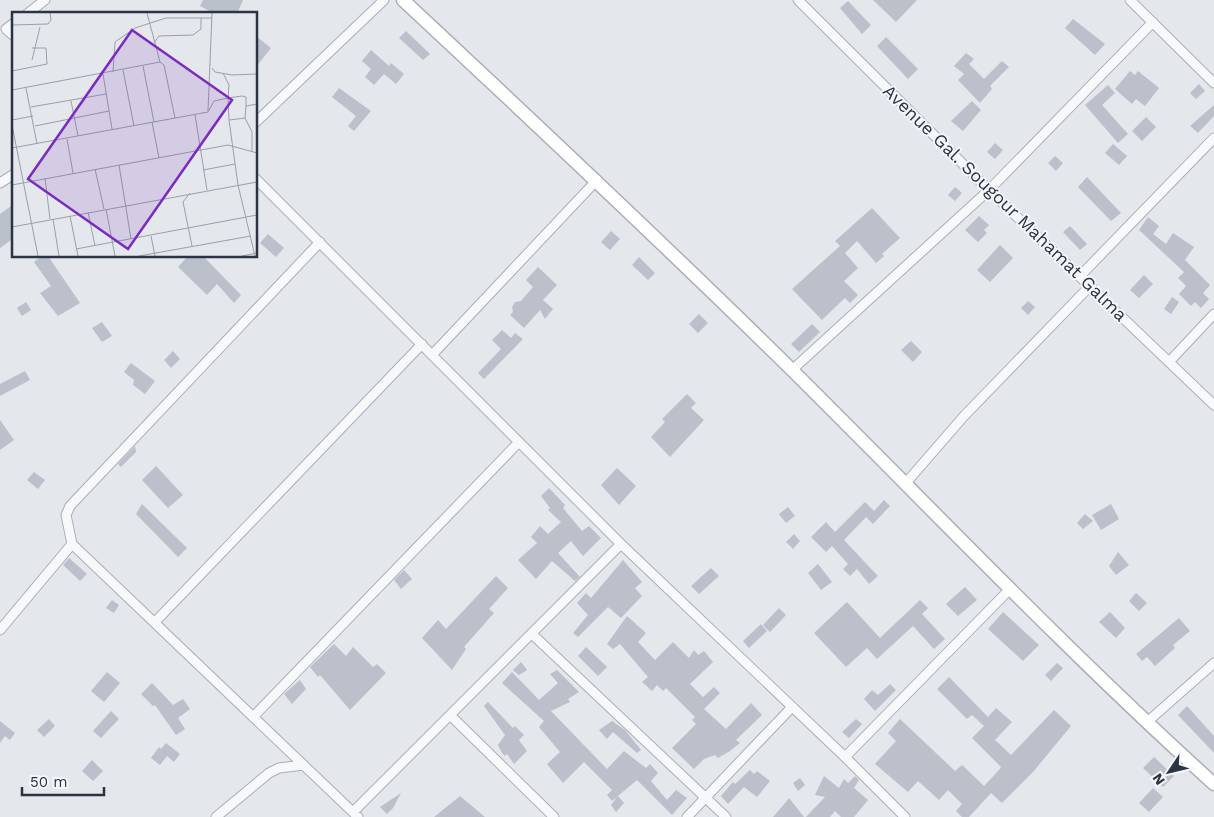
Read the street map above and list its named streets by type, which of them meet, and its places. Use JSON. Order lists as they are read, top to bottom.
{
  "streets": {
    "street": ["Avenue Gal. Sougour Mahamat Galma"]
  },
  "scale_bar": "50 m",
  "north": "bottom left"
}
